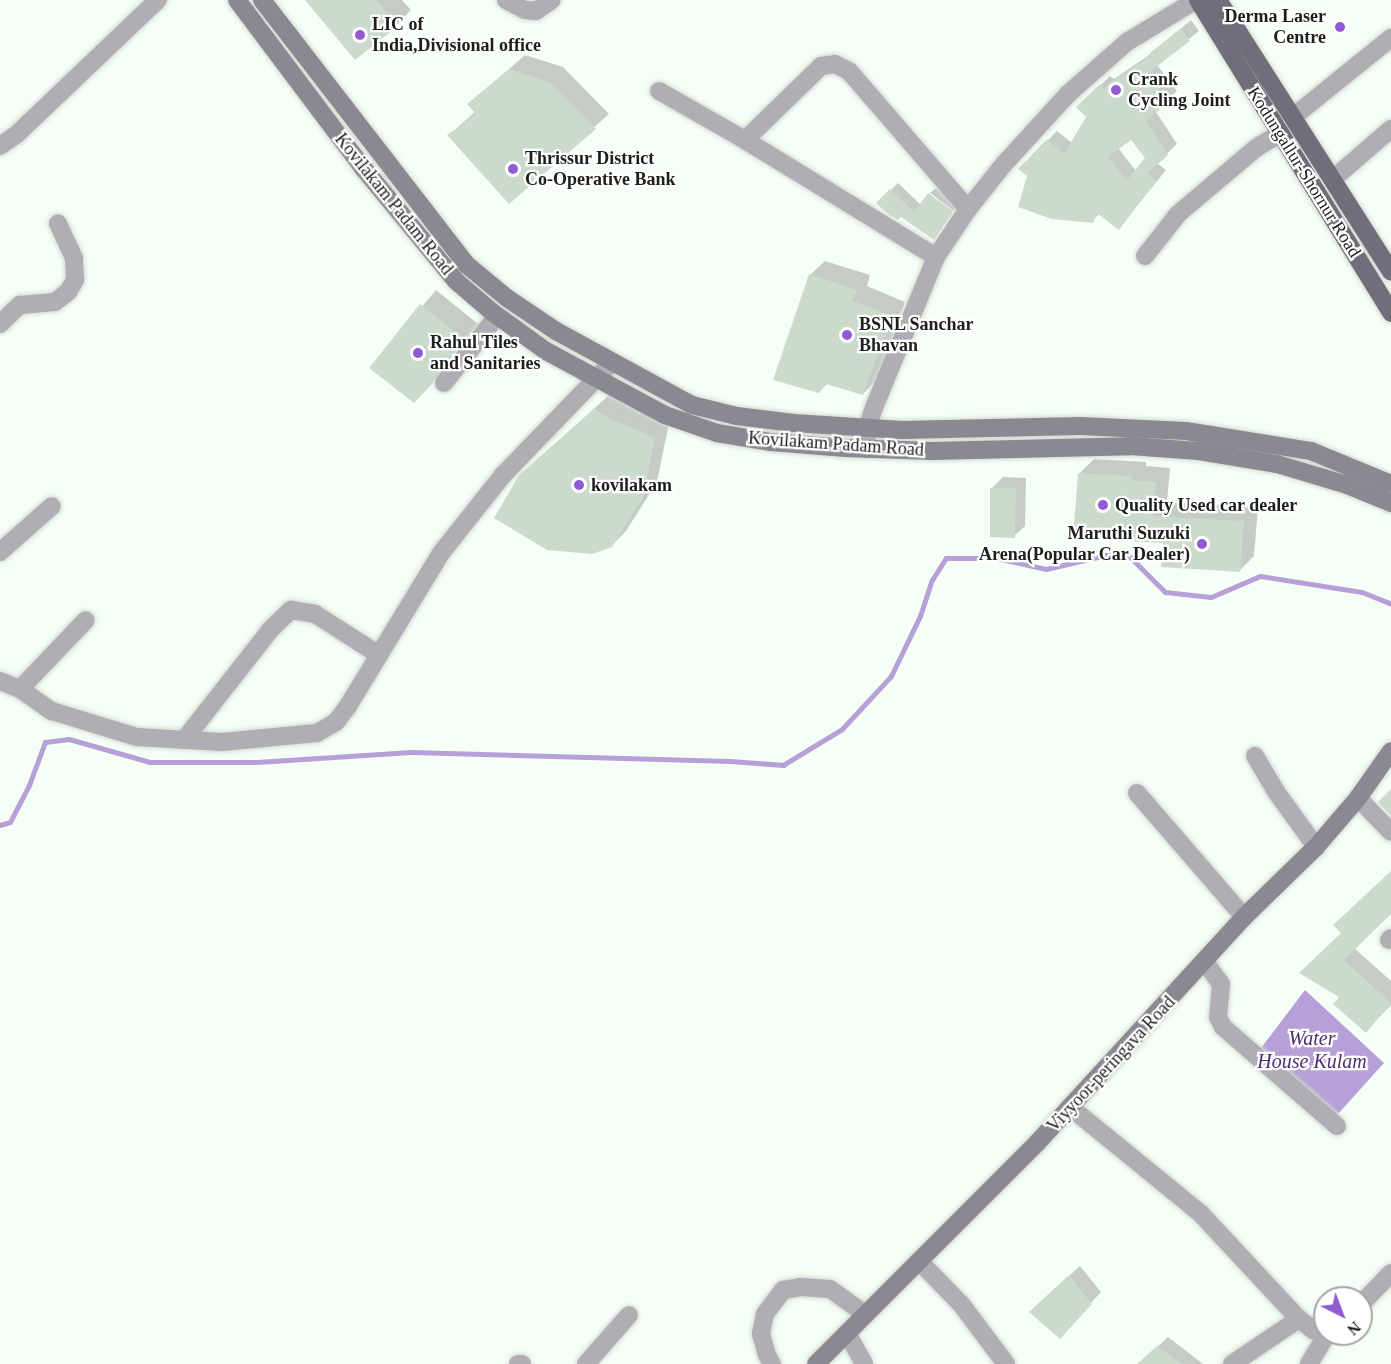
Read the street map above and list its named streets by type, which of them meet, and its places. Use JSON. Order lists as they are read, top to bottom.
{
  "streets": {
    "main road": ["Kodungallur-Shornur Road", "Kovilakam Padam Road", "Viyyoor-peringava Road"]
  },
  "water": ["Water House Kulam"],
  "places": [
    "Derma Laser Centre",
    "LIC of India,Divisional office",
    "Crank Cycling Joint",
    "Thrissur District Co-Operative Bank",
    "BSNL Sanchar Bhavan",
    "Rahul Tiles and Sanitaries",
    "kovilakam",
    "Quality Used car dealer",
    "Maruthi Suzuki Arena(Popular Car Dealer)"
  ],
  "north": "bottom right"
}
